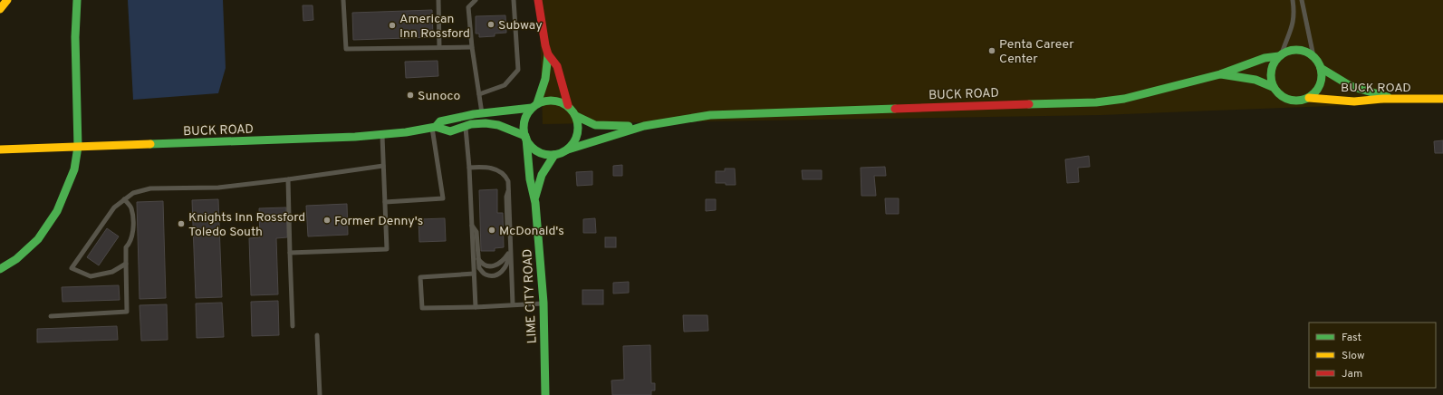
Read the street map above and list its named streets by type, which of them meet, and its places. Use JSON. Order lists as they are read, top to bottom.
{
  "streets": {
    "main road": ["BUCK ROAD", "LIME CITY ROAD"]
  },
  "crossings": [
    ["BUCK ROAD", "LIME CITY ROAD"]
  ],
  "places": [
    "Subway",
    "American Inn Rossford",
    "Penta Career Center",
    "Sunoco",
    "Former Denny's",
    "Knights Inn Rossford Toledo South",
    "McDonald's"
  ],
  "legend": ["Fast", "Slow", "Jam"]
}
